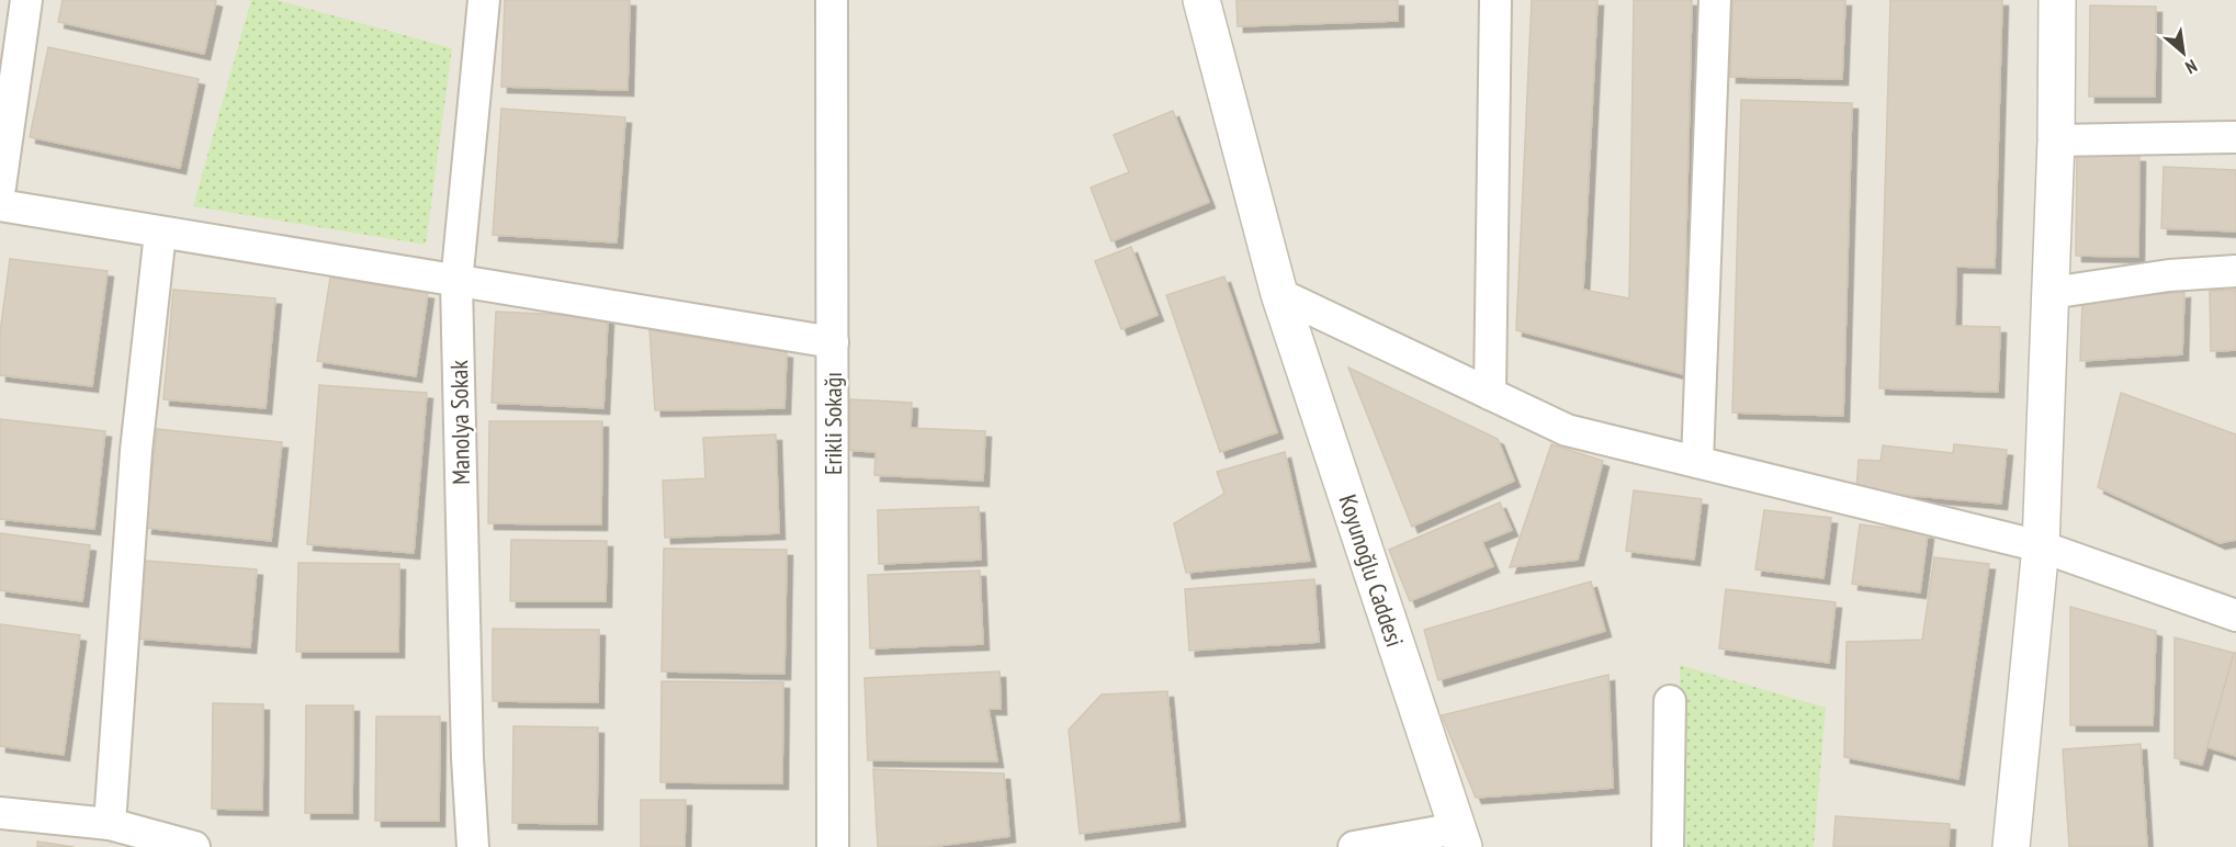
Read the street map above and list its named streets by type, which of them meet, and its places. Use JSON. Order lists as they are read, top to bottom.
{
  "streets": {
    "street": ["Manolya Sokak", "Erikli Sokağı", "Koyunoğlu Caddesi"]
  },
  "north": "bottom right"
}
